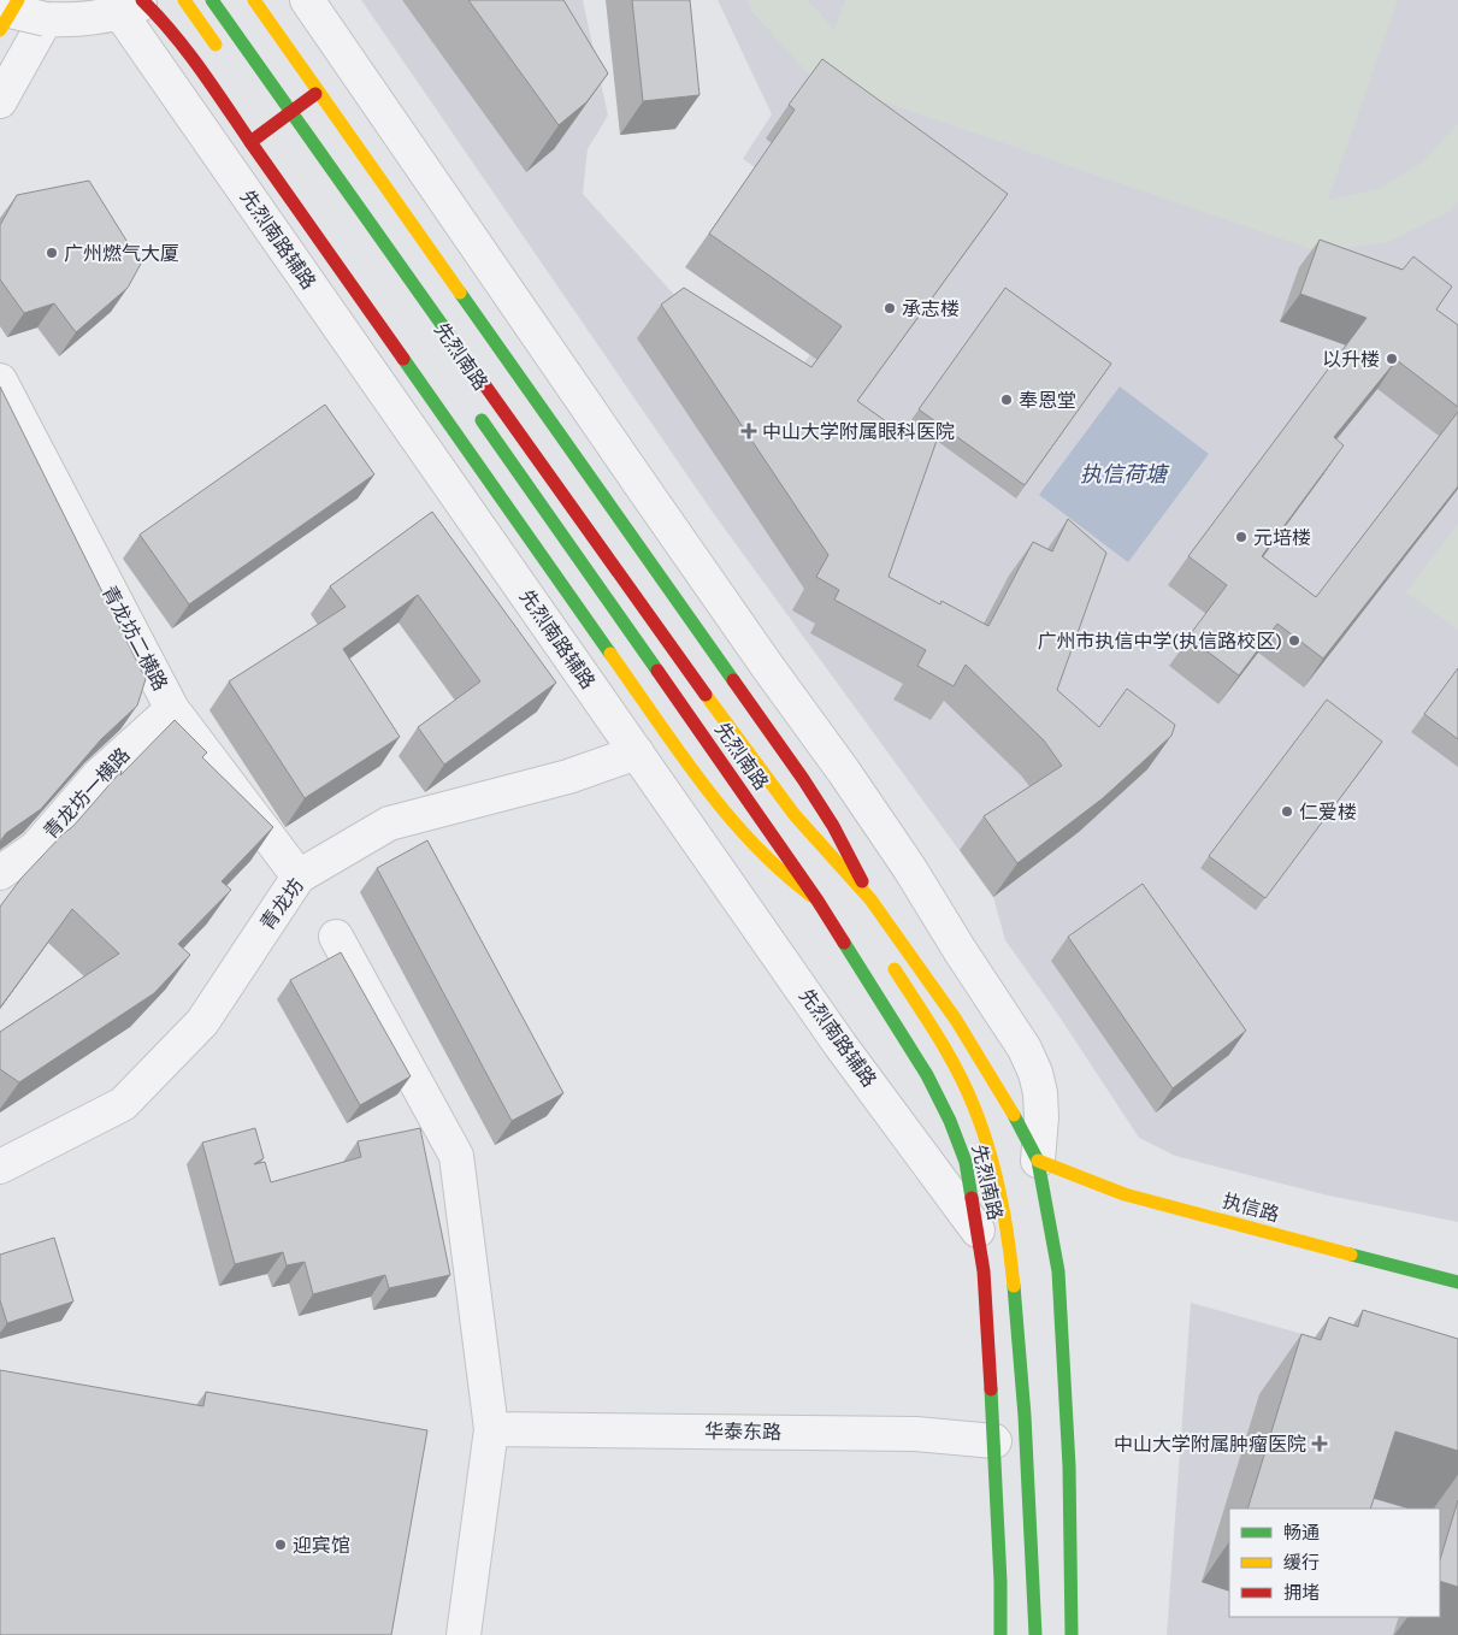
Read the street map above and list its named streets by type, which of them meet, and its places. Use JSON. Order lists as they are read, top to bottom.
{
  "streets": {
    "main road": ["先烈南路", "执信路"],
    "street": [
      "先烈南路辅路",
      "青龙坊二横路",
      "青龙坊一横路",
      "青龙坊",
      "华泰东路"
    ]
  },
  "crossings": [
    ["先烈南路辅路", "先烈南路"],
    ["先烈南路辅路", "青龙坊"],
    ["先烈南路", "执信路"],
    ["先烈南路", "华泰东路"],
    ["青龙坊二横路", "青龙坊一横路"],
    ["青龙坊二横路", "青龙坊"]
  ],
  "water": ["执信荷塘"],
  "places": {
    "other": [
      "广州燃气大厦",
      "承志楼",
      "以升楼",
      "奉恩堂",
      "元培楼",
      "广州市执信中学(执信路校区)",
      "仁爱楼",
      "迎宾馆"
    ],
    "health": ["中山大学附属眼科医院", "中山大学附属肿瘤医院"]
  },
  "legend": ["畅通", "缓行", "拥堵"]
}
